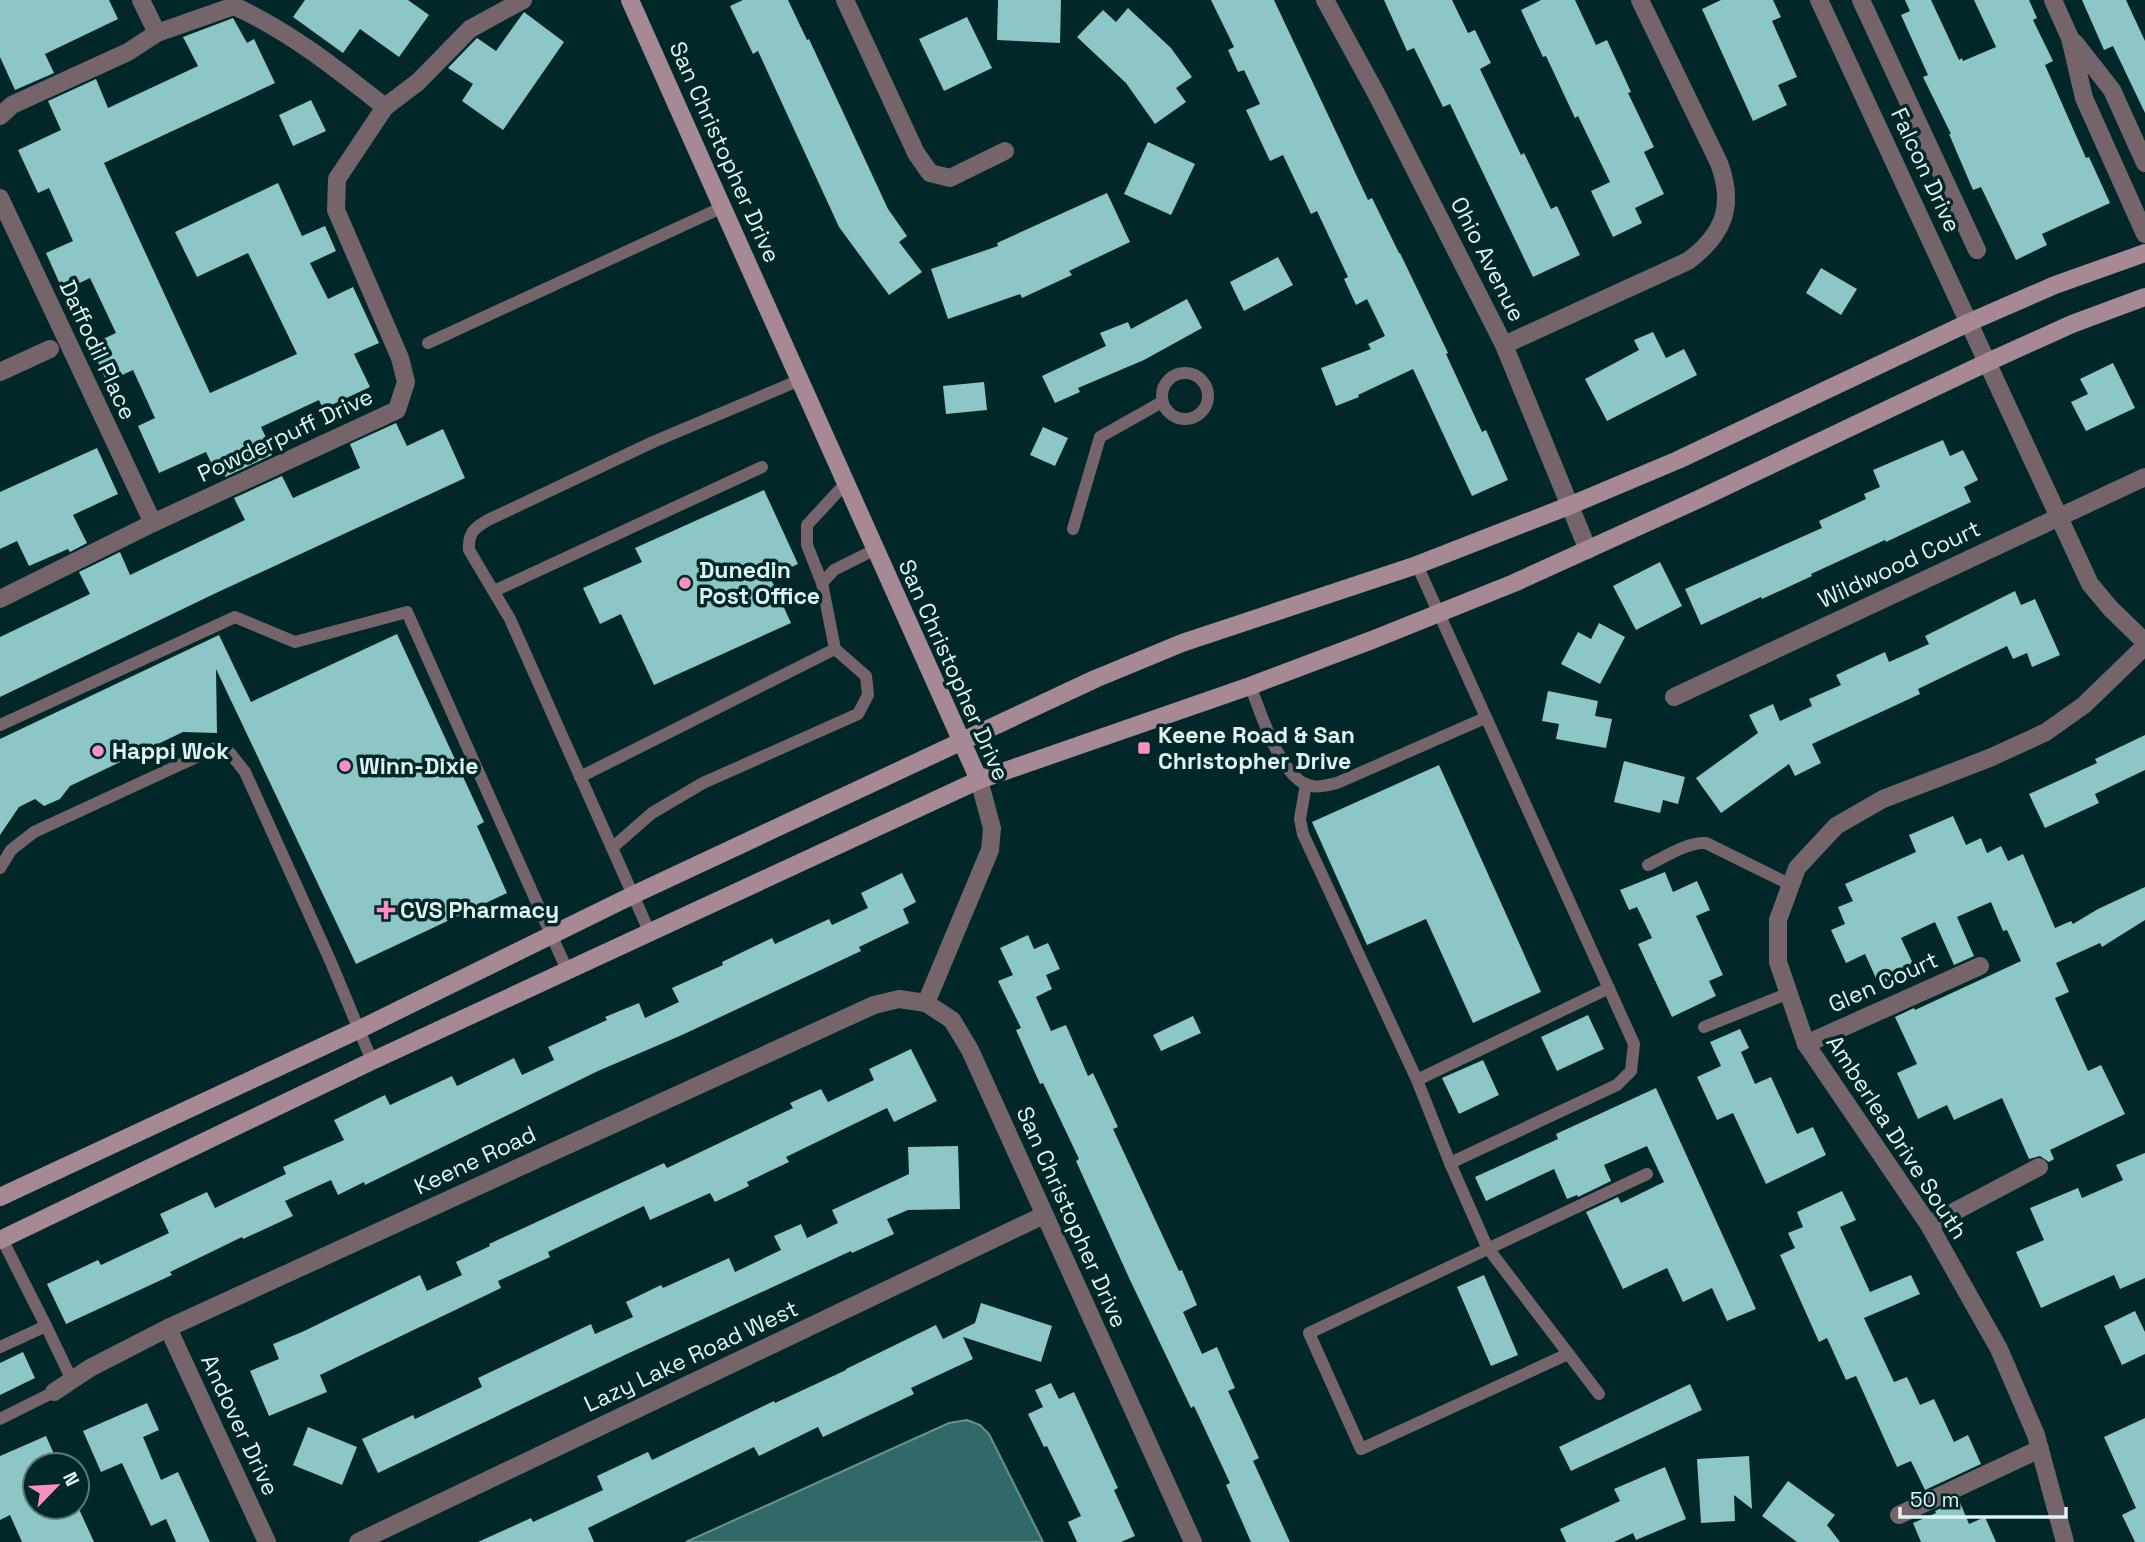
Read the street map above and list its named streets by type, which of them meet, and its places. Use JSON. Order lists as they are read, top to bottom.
{
  "streets": {
    "main road": ["San Christopher Drive"],
    "street": [
      "Falcon Drive",
      "Ohio Avenue",
      "Daffodil Place",
      "Powderpuff Drive",
      "Wildwood Court",
      "Glen Court",
      "Amberlea Drive South",
      "Keene Road",
      "Lazy Lake Road West",
      "Andover Drive"
    ]
  },
  "crossings": [
    ["San Christopher Drive", "Keene Road"],
    ["San Christopher Drive", "Lazy Lake Road West"],
    ["Falcon Drive", "Wildwood Court"],
    ["Falcon Drive", "Amberlea Drive South"],
    ["Daffodil Place", "Powderpuff Drive"],
    ["Glen Court", "Amberlea Drive South"],
    ["Keene Road", "Andover Drive"]
  ],
  "places": {
    "other": ["Dunedin Post Office", "Happi Wok", "Winn-Dixie"],
    "transit": ["Keene Road & San Christopher Drive"],
    "health": ["CVS Pharmacy"]
  },
  "scale_bar": "50 m",
  "north": "top right"
}
